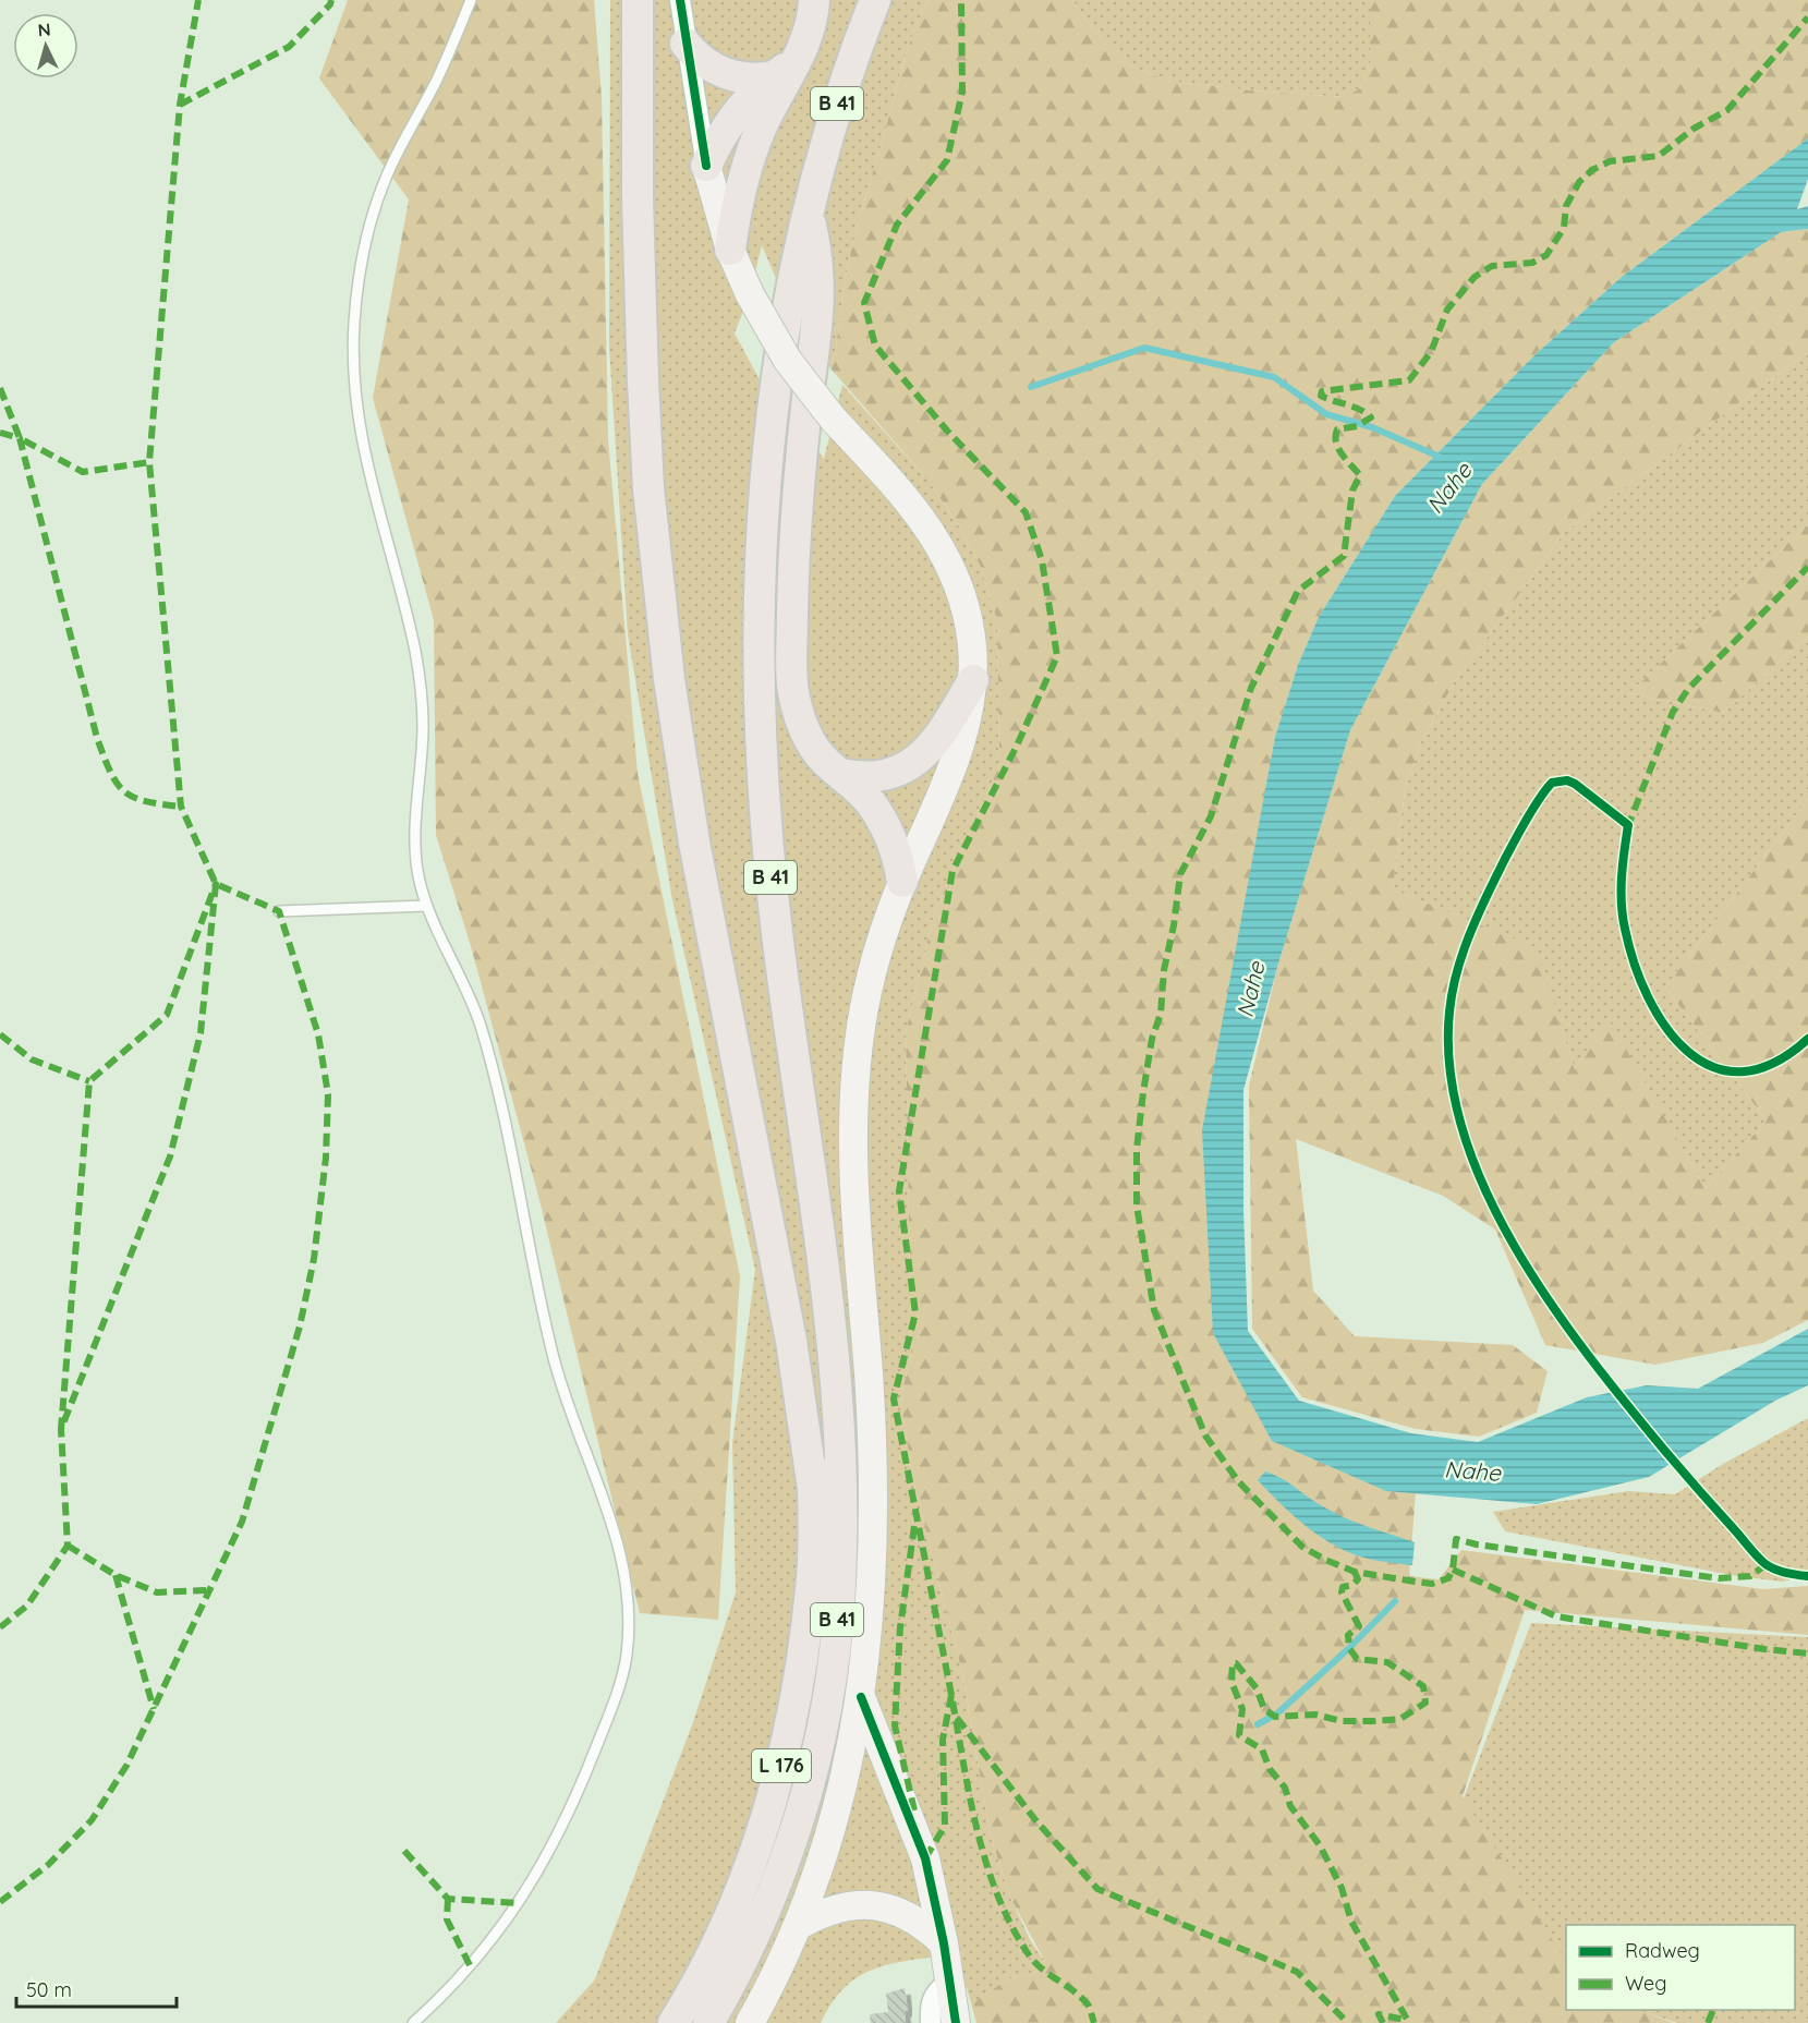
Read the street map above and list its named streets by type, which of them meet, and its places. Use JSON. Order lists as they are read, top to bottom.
{
  "streets": {
    "main road": ["B 41", "L 176"]
  },
  "crossings": [
    ["B 41", "L 176"]
  ],
  "water": ["Nahe"],
  "legend": ["Radweg", "Weg"],
  "scale_bar": "50 m",
  "north": "top"
}
